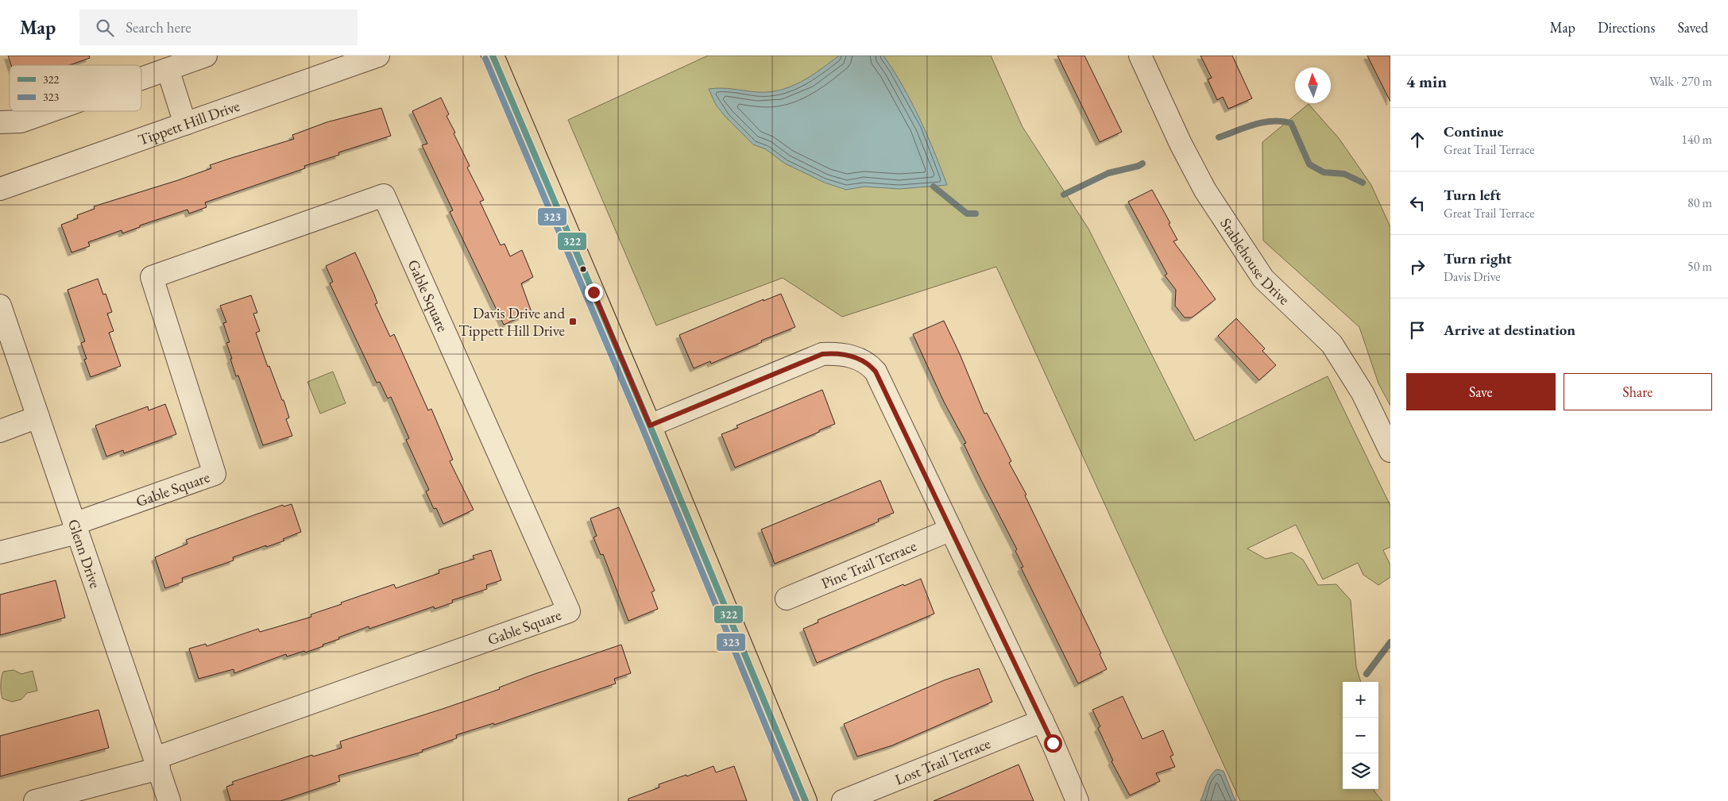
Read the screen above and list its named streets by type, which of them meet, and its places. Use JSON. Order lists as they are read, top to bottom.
{
  "streets": {
    "street": [
      "Tippett Hill Drive",
      "Stablehouse Drive",
      "Gable Square",
      "Glenn Drive",
      "Pine Trail Terrace",
      "Lost Trail Terrace"
    ]
  },
  "crossings": [
    ["Gable Square", "Glenn Drive"]
  ],
  "places": {
    "transit": ["Davis Drive and Tippett Hill Drive"]
  },
  "lines": ["transit line 322", "transit line 323"],
  "legend": ["322", "323"],
  "north": "top",
  "page": {
    "header": "Map",
    "search": "Search here",
    "nav": ["Map", "Directions", "Saved"],
    "heading": ["4 min", "Walk · 270 m"],
    "list": [
      ["Continue", "Great Trail Terrace", "140 m"],
      ["Turn left", "Great Trail Terrace", "80 m"],
      ["Turn right", "Davis Drive", "50 m"],
      "Arrive at destination"
    ],
    "buttons": ["Save", "Share"],
    "map_buttons": ["+", "−"]
  }
}
